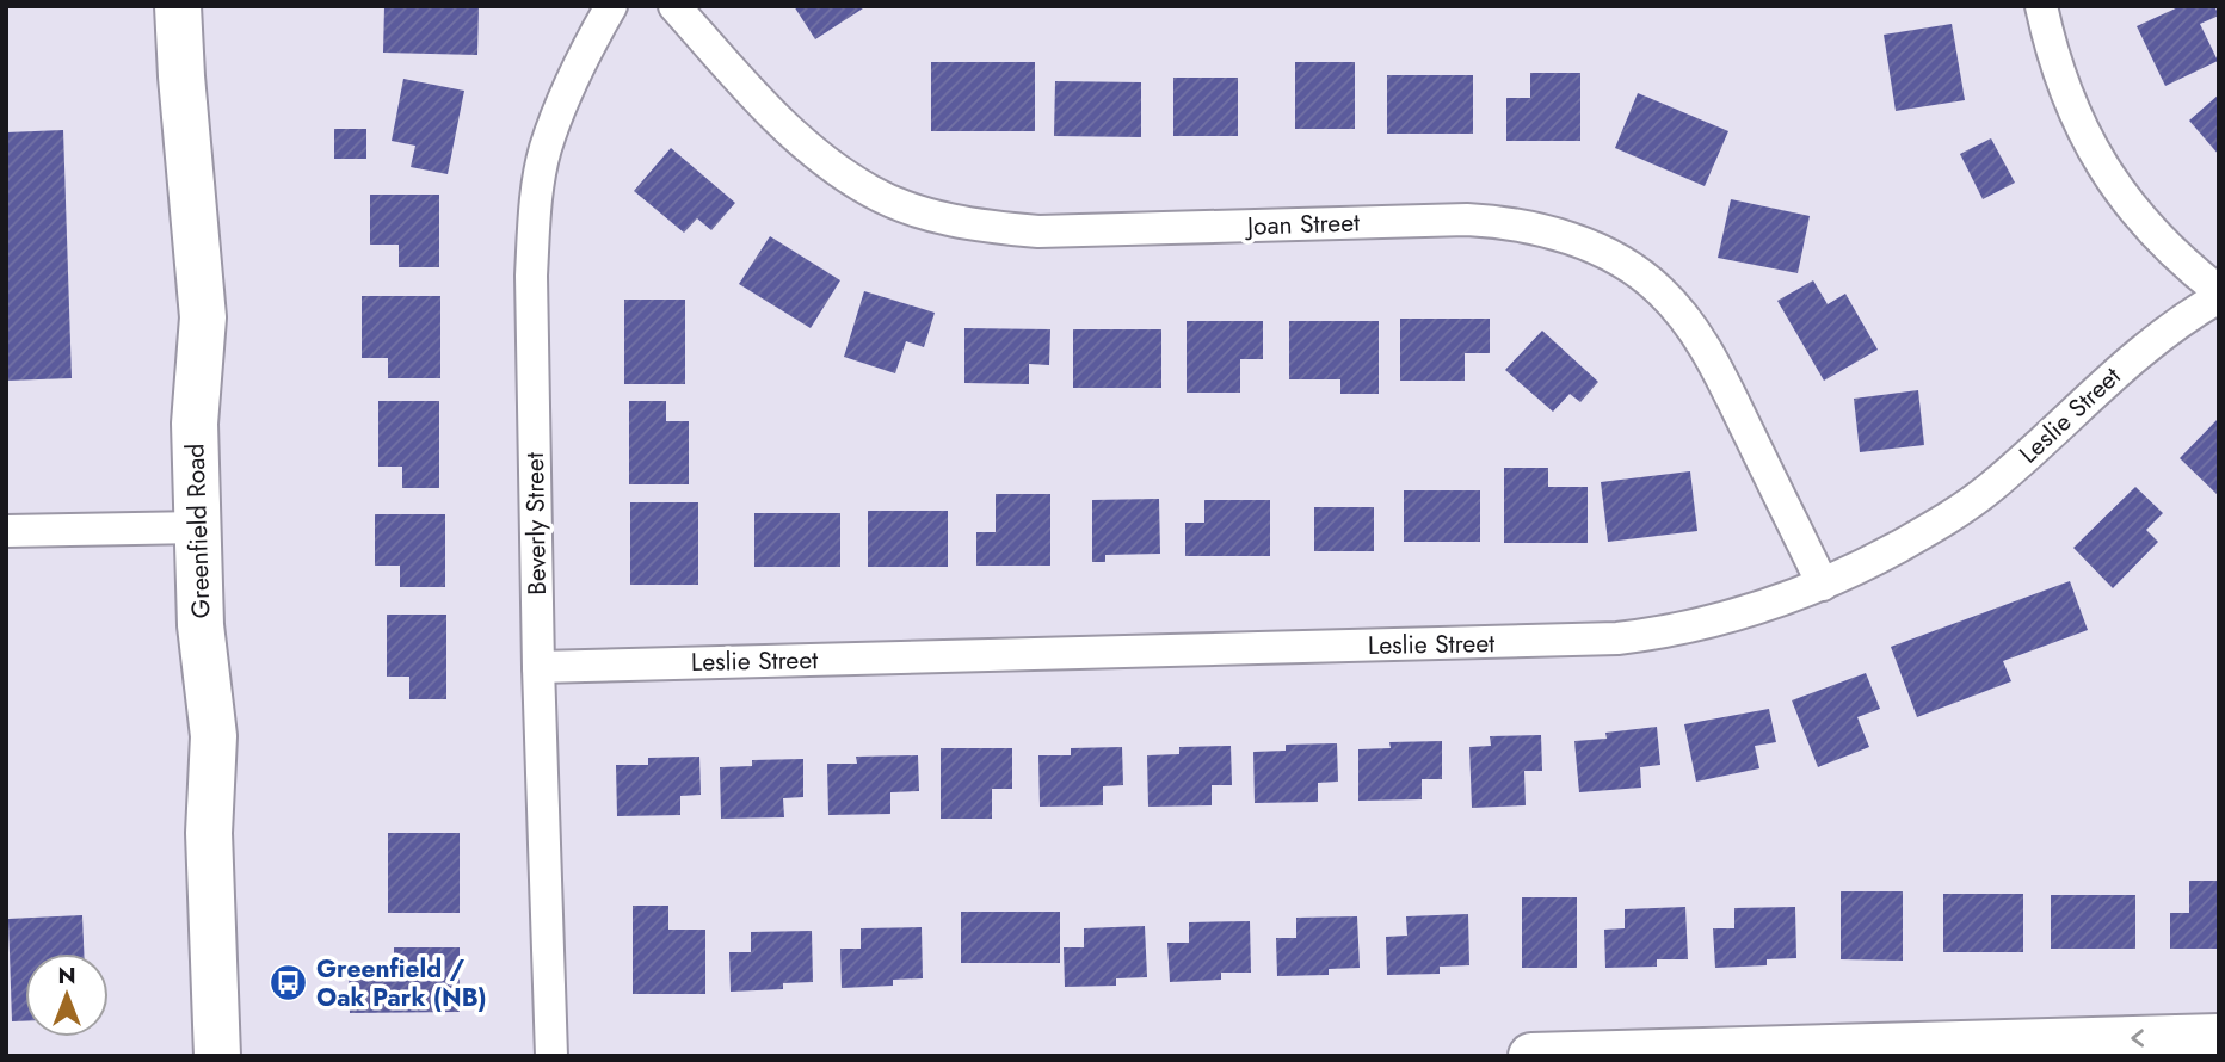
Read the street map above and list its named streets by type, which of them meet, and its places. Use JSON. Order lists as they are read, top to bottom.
{
  "streets": {
    "main road": ["Greenfield Road"],
    "street": ["Joan Street", "Leslie Street", "Beverly Street"]
  },
  "crossings": [
    ["Joan Street", "Leslie Street"],
    ["Leslie Street", "Beverly Street"]
  ],
  "places": {
    "bus stop": ["Greenfield / Oak Park (NB)"]
  },
  "north": "top"
}
